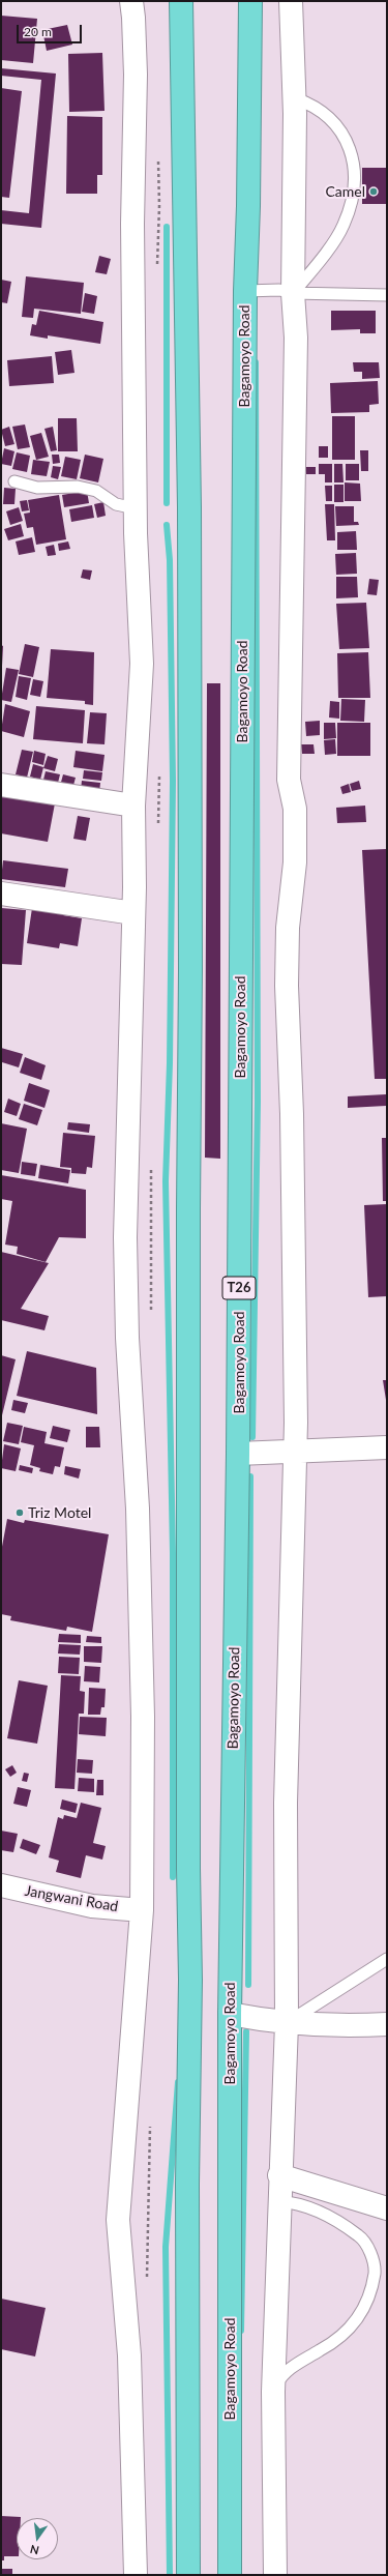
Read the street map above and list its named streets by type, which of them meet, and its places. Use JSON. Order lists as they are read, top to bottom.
{
  "streets": {
    "highway": ["Bagamoyo Road", "T26"],
    "street": ["Jangwani Road"]
  },
  "places": ["Camel", "Triz Motel"],
  "scale_bar": "20 m",
  "north": "bottom"
}
